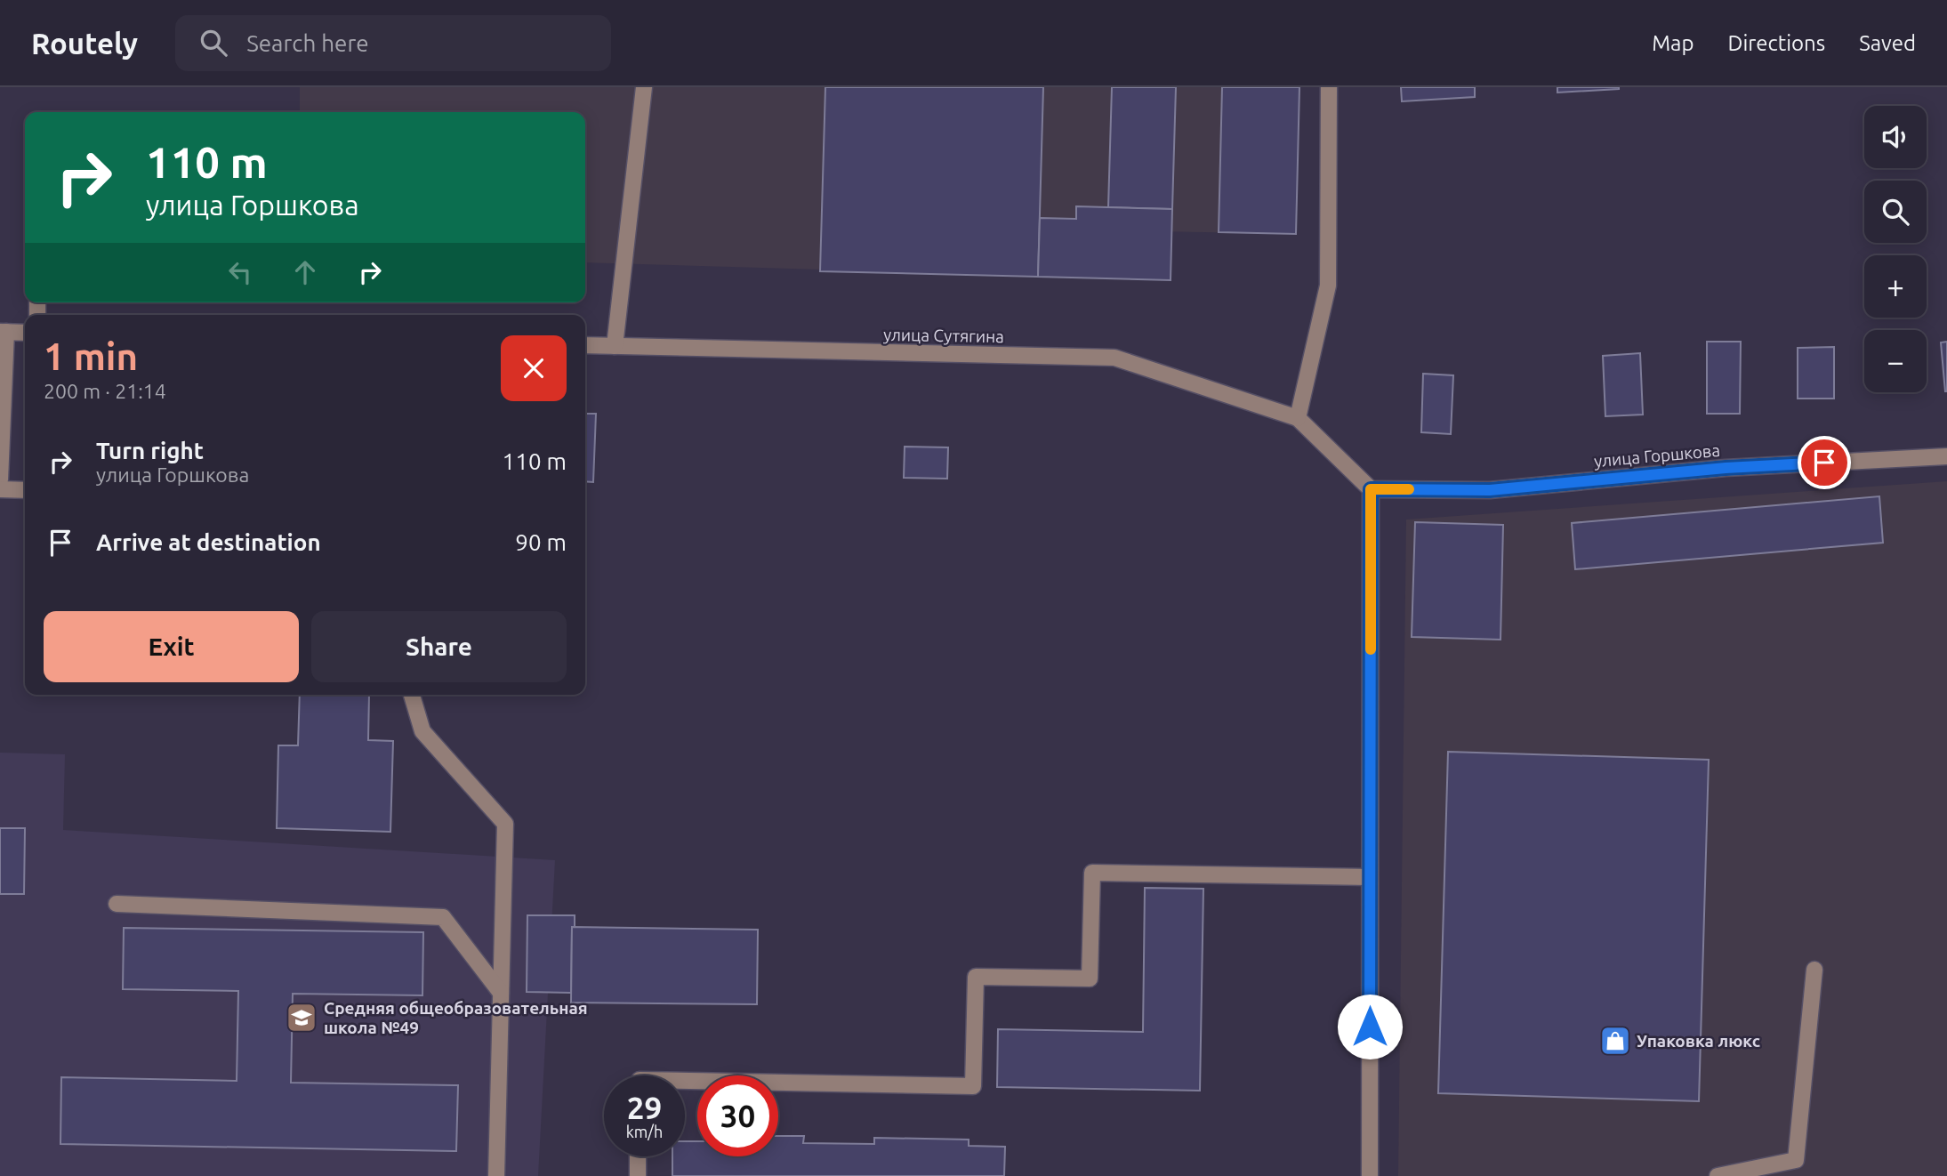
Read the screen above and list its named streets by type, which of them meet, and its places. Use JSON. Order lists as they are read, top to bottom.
{
  "streets": {
    "street": ["улица Сутягина", "улица Горшкова"]
  },
  "places": {
    "school or university": ["Средняя общеобразовательная школа №49"],
    "shop": ["Упаковка люкс"]
  },
  "page": {
    "header": "Routely",
    "search": "Search here",
    "nav": ["Map", "Directions", "Saved"],
    "map_buttons": ["+", "−"],
    "turn": ["110 m", "улица Горшкова"],
    "heading": ["1 min", "200 m · 21:14"],
    "list": [
      {
        "name": "Turn right",
        "note": "улица Горшкова",
        "value": "110 m"
      },
      {
        "name": "Arrive at destination",
        "value": "90 m"
      }
    ],
    "buttons": ["Exit", "Share"],
    "speed": "29 km/h",
    "limit": "30"
  }
}
